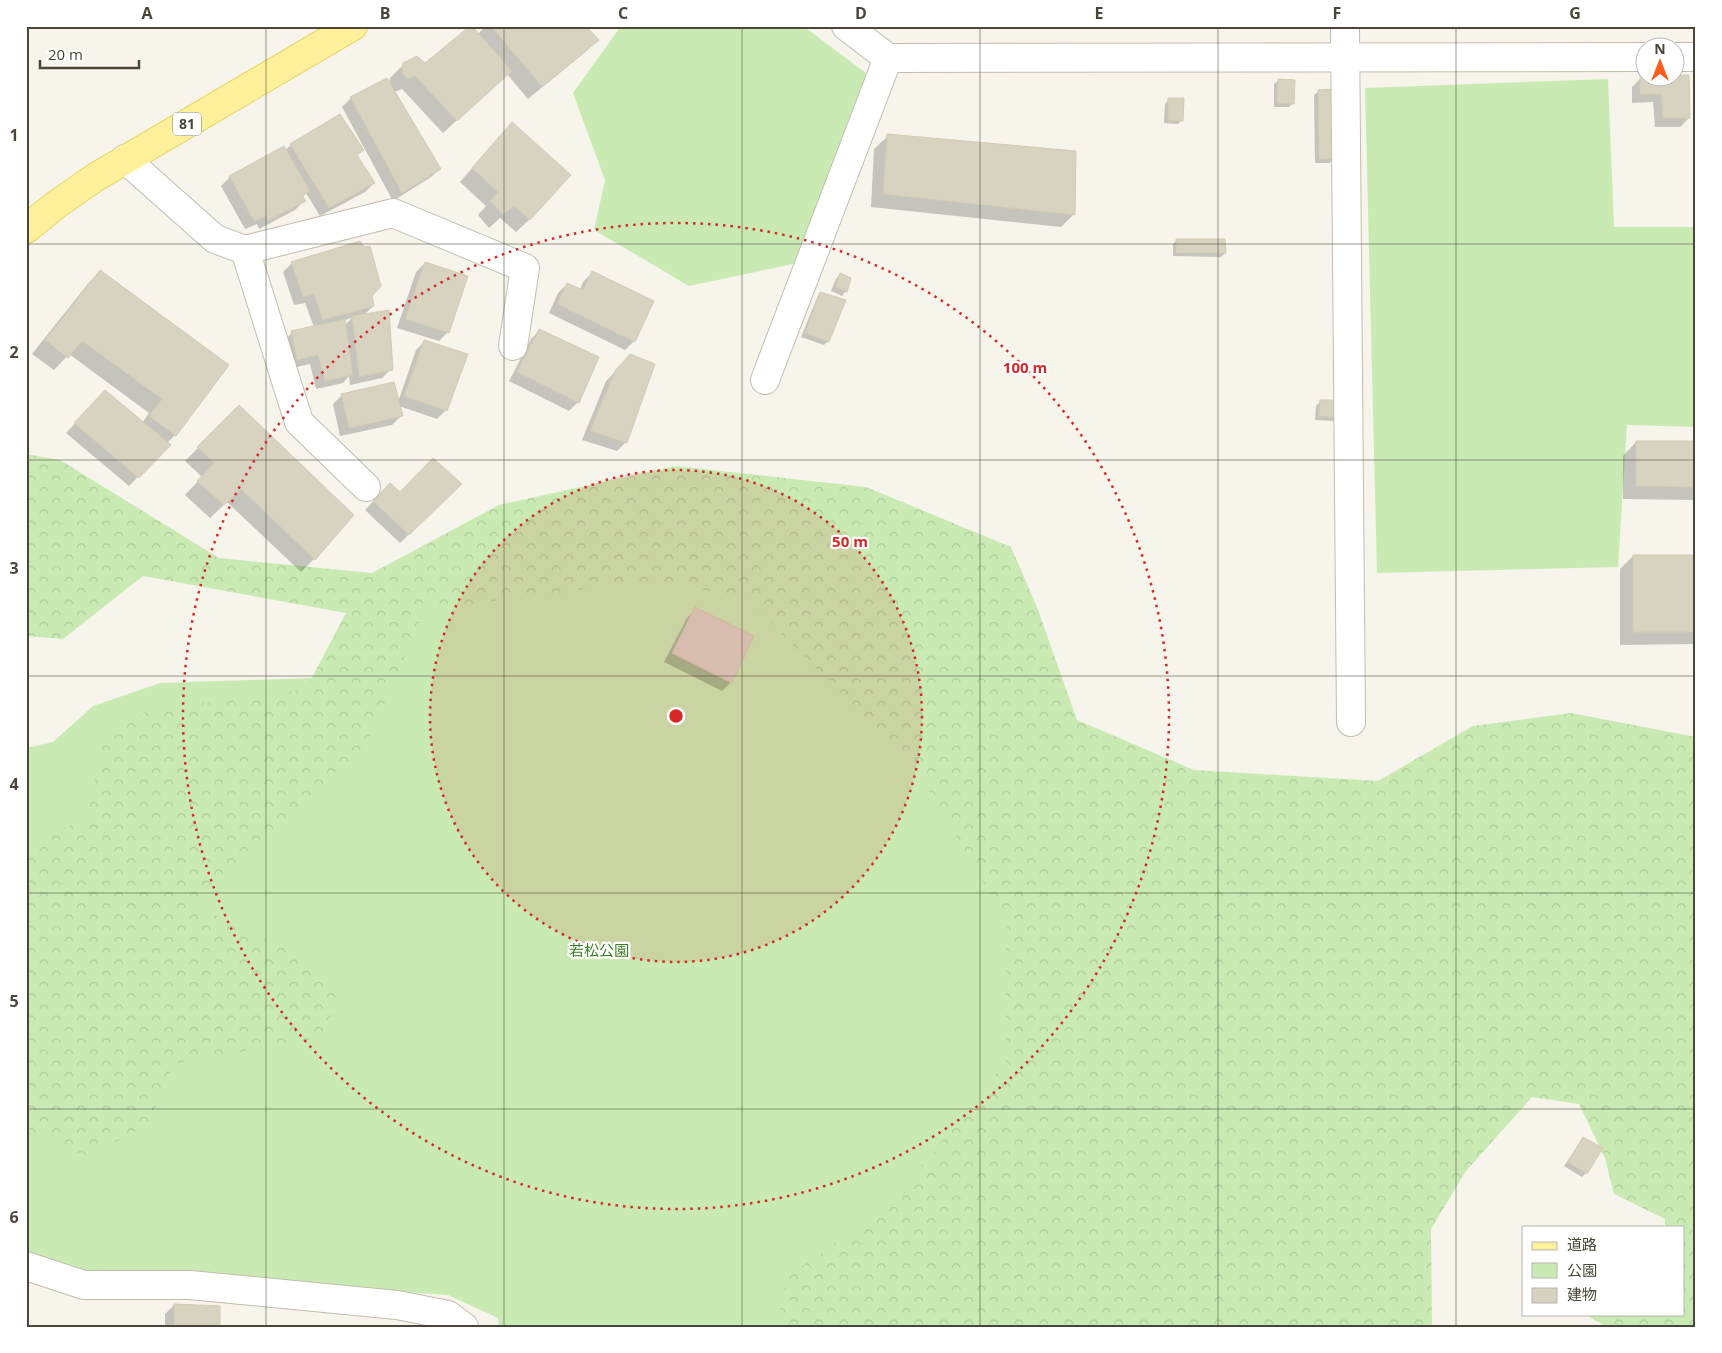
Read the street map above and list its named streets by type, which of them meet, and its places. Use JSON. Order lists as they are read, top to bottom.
{
  "streets": {
    "main road": ["81"]
  },
  "parks": ["若松公園"],
  "legend": ["道路", "公園", "建物"],
  "scale_bar": "20 m",
  "north": "top",
  "grid": {
    "columns": [
      "A",
      "B",
      "C",
      "D",
      "E",
      "F",
      "G"
    ],
    "rows": [
      "1",
      "2",
      "3",
      "4",
      "5",
      "6"
    ]
  },
  "rings": ["100 m", "50 m"]
}
